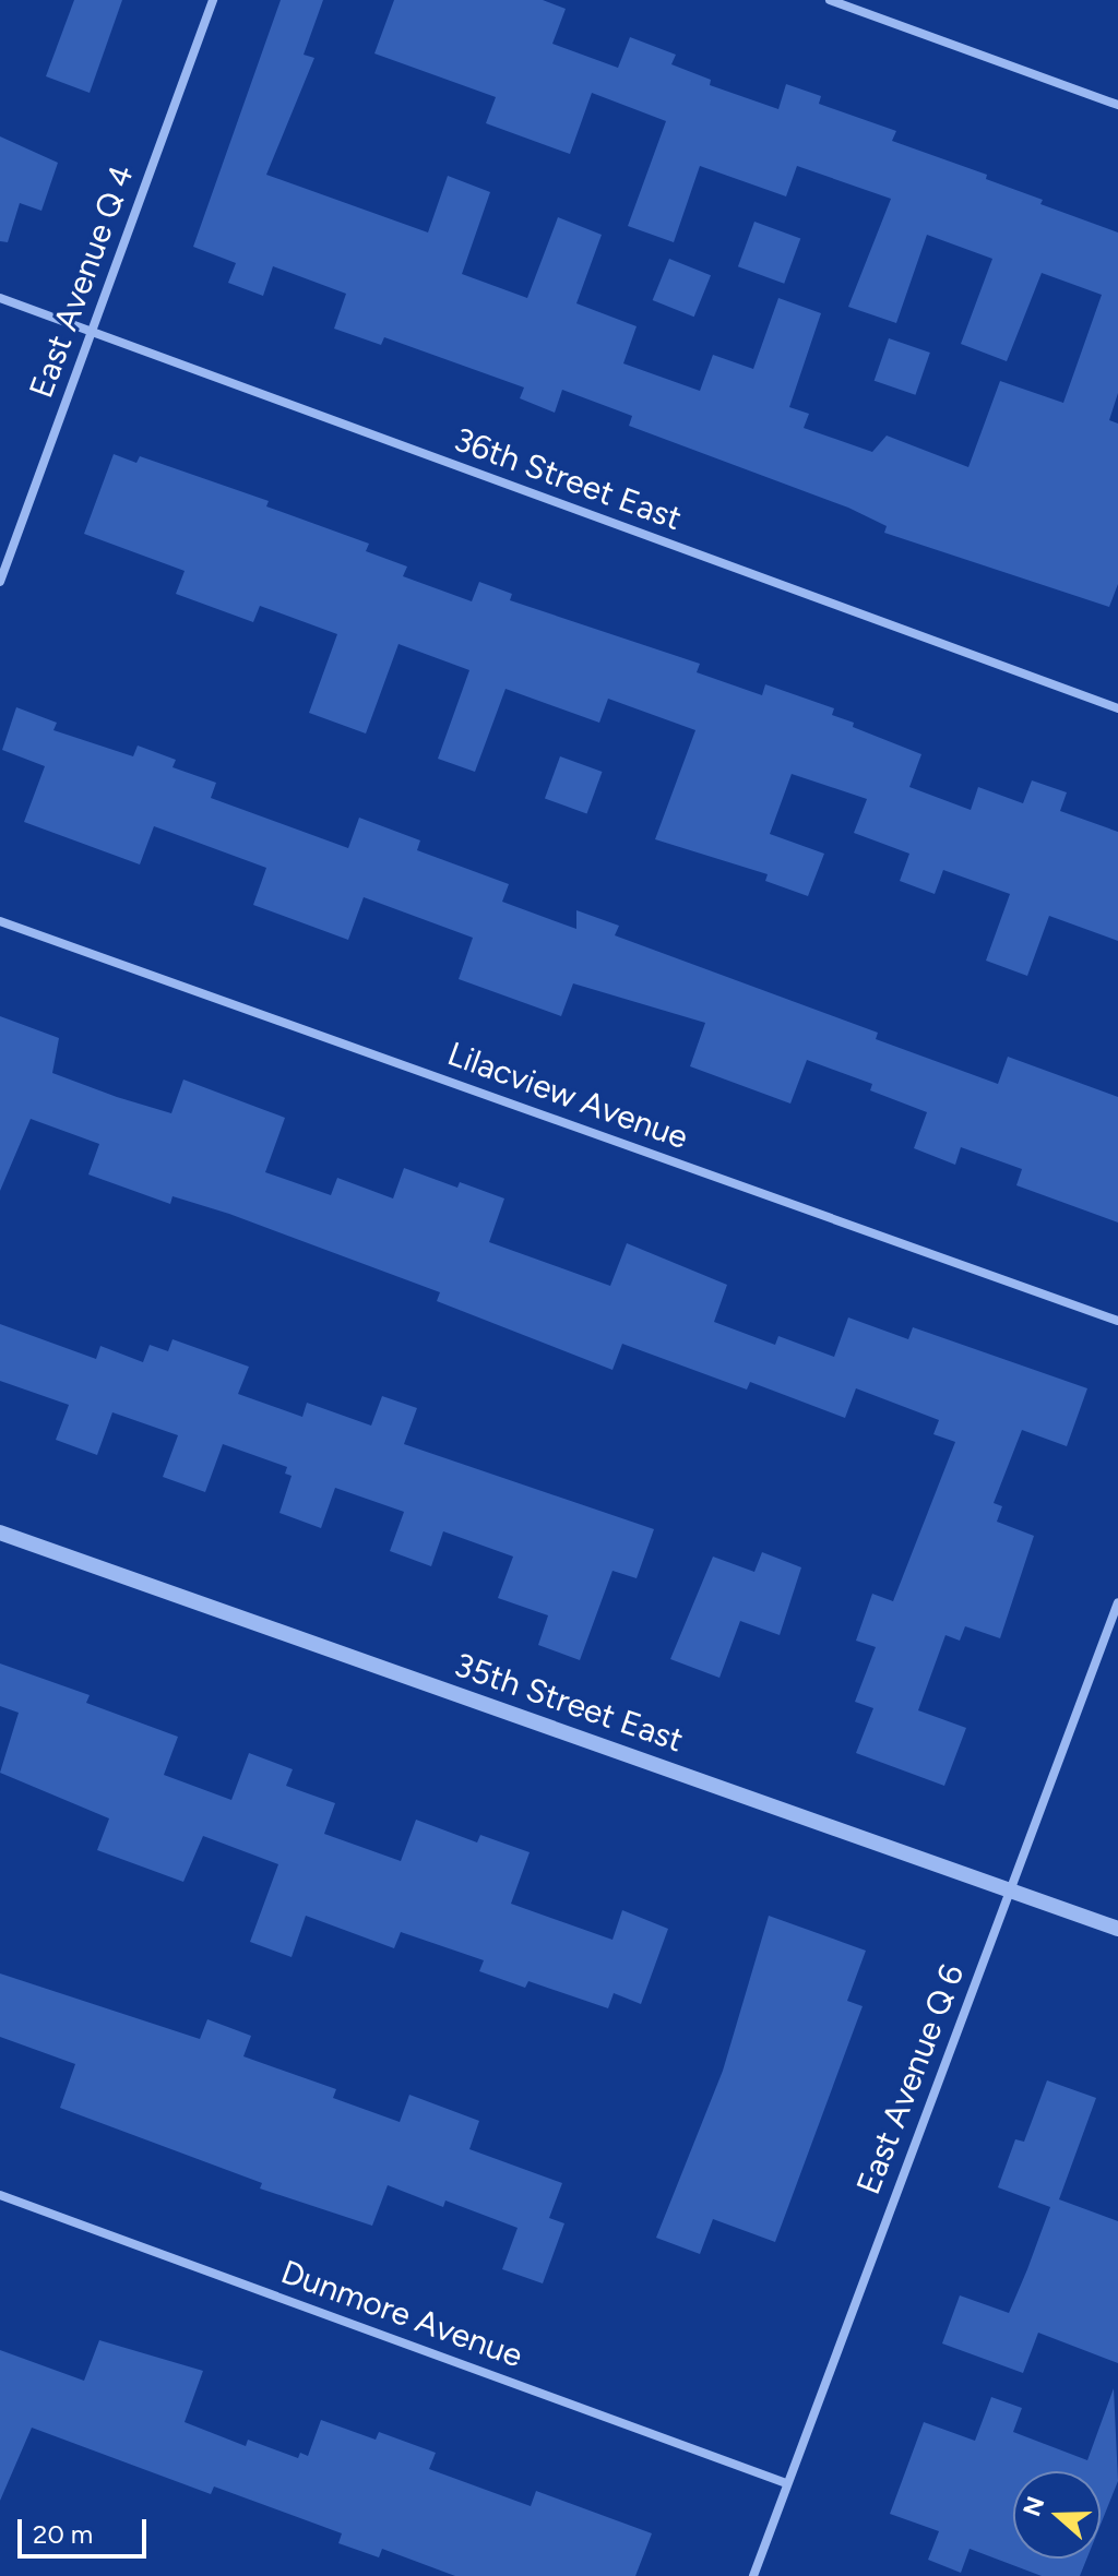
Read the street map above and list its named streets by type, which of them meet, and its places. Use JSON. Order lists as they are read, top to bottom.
{
  "streets": {
    "street": [
      "East Avenue Q 4",
      "36th Street East",
      "Lilacview Avenue",
      "35th Street East",
      "East Avenue Q 6",
      "Dunmore Avenue"
    ]
  },
  "crossings": [
    ["East Avenue Q 4", "36th Street East"],
    ["35th Street East", "East Avenue Q 6"],
    ["East Avenue Q 6", "Dunmore Avenue"]
  ],
  "scale_bar": "20 m",
  "north": "left"
}
